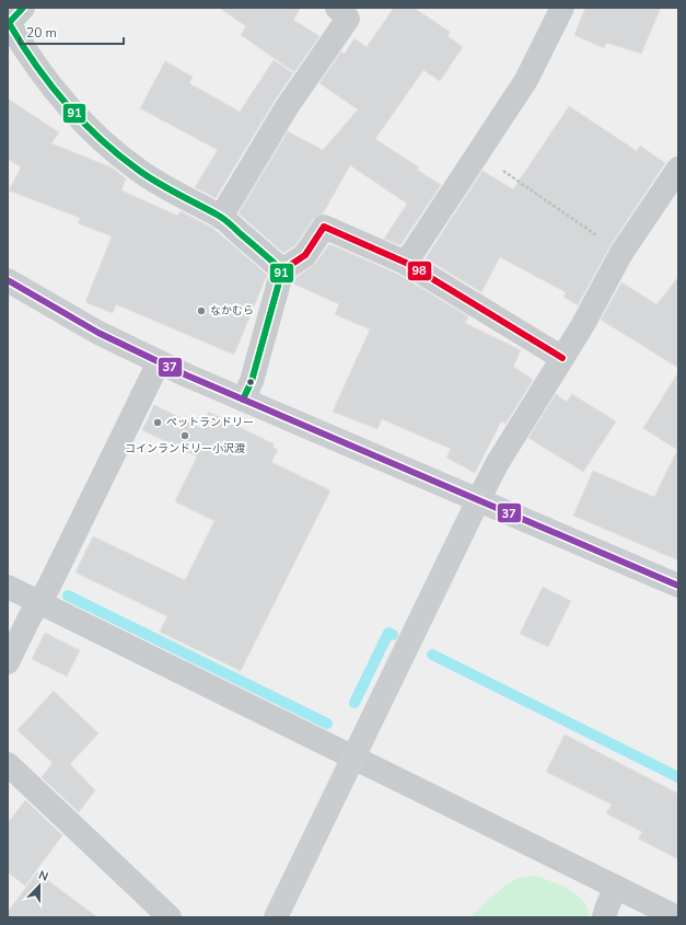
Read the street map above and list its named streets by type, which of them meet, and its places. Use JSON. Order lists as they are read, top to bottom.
{
  "places": ["なかむら", "ペットランドリー", "コインランドリー小沢渡"],
  "lines": ["transit line 91", "transit line 98", "transit line 37"],
  "scale_bar": "20 m",
  "north": "top"
}
